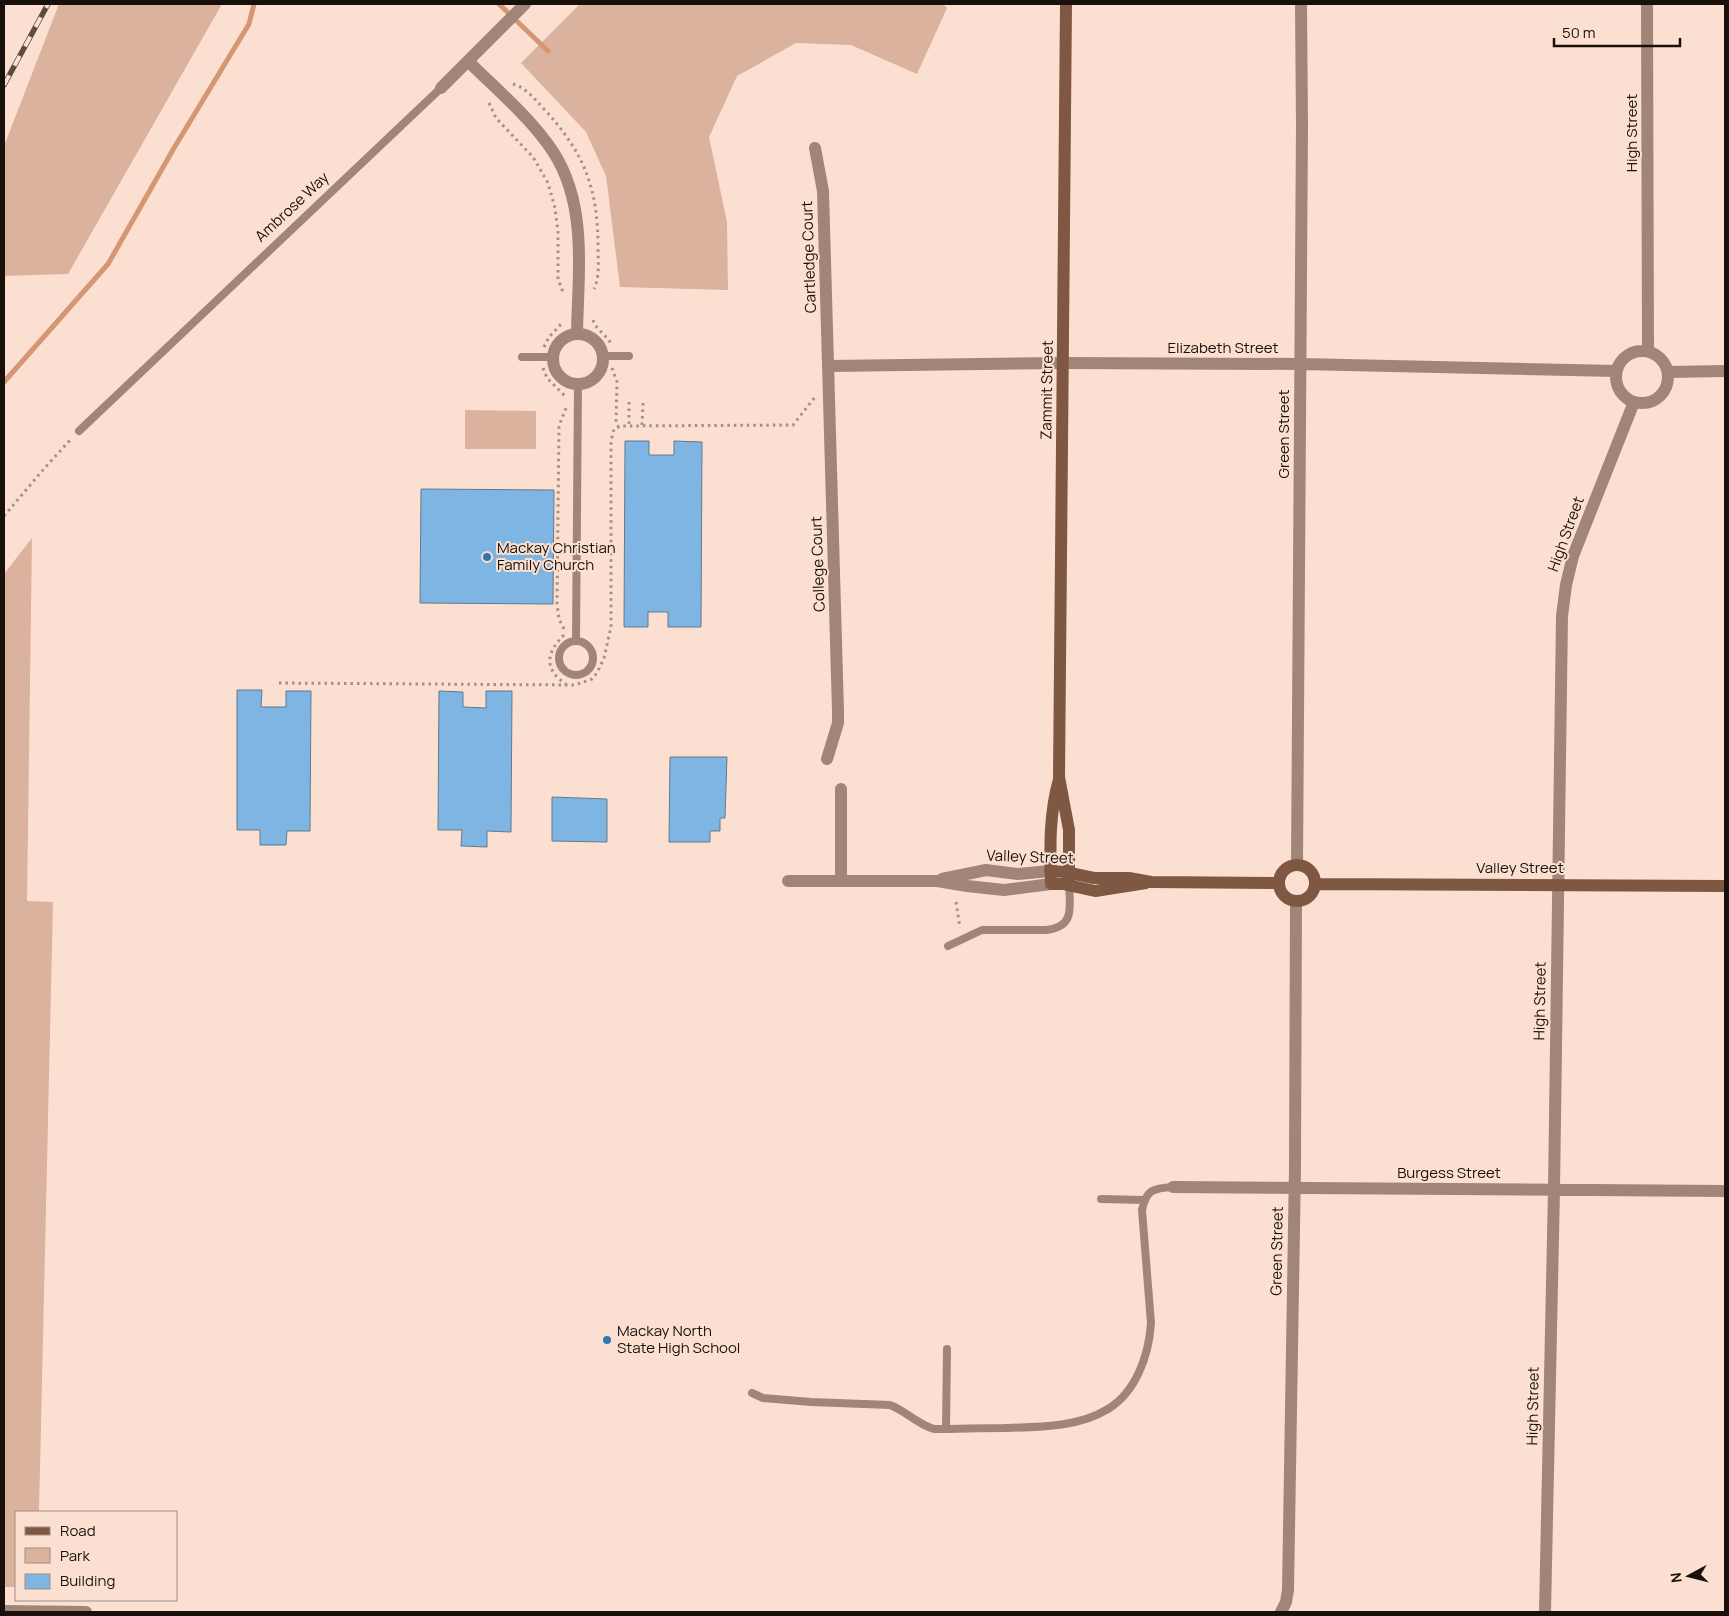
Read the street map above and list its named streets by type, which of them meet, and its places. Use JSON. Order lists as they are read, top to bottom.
{
  "streets": {
    "street": [
      "High Street",
      "Ambrose Way",
      "Cartledge Court",
      "Elizabeth Street",
      "Zammit Street",
      "Green Street",
      "College Court",
      "Valley Street",
      "Burgess Street"
    ]
  },
  "crossings": [
    ["High Street", "Elizabeth Street"],
    ["High Street", "Valley Street"],
    ["High Street", "Burgess Street"],
    ["Cartledge Court", "Elizabeth Street"],
    ["Cartledge Court", "College Court"],
    ["Elizabeth Street", "Zammit Street"],
    ["Elizabeth Street", "Green Street"],
    ["Elizabeth Street", "College Court"],
    ["Zammit Street", "Valley Street"],
    ["Green Street", "Valley Street"],
    ["Green Street", "Burgess Street"]
  ],
  "places": ["Mackay Christian Family Church", "Mackay North State High School"],
  "legend": ["Road", "Park", "Building"],
  "scale_bar": "50 m",
  "north": "left"
}
